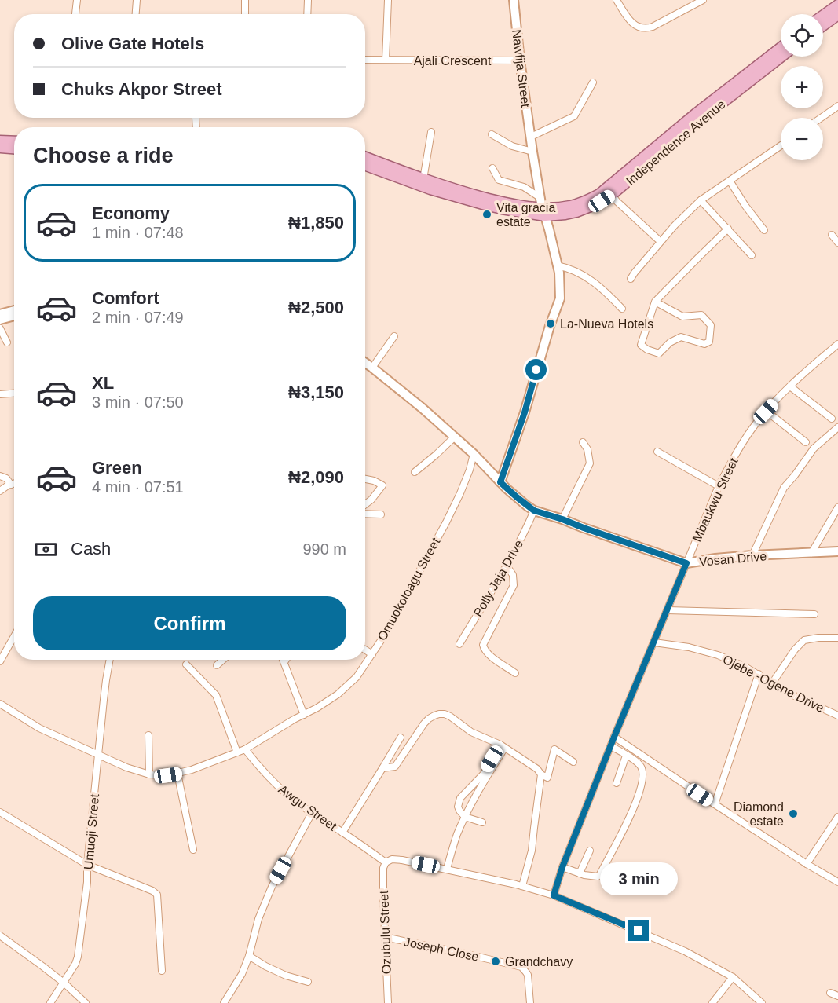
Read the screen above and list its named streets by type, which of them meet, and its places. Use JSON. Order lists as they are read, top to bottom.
{
  "streets": {
    "main road": ["Independence Avenue"],
    "street": [
      "Ajali Crescent",
      "Nawfija Street",
      "Mbaukwu Street",
      "Vosan Drive",
      "Polly Jaja Drive",
      "Omuokoloagu Street",
      "Ojebe -Ogene Drive",
      "Awgu Street",
      "Umuoji Street",
      "Ozubulu Street",
      "Joseph Close"
    ]
  },
  "crossings": [
    ["Ajali Crescent", "Nawfija Street"],
    ["Nawfija Street", "Independence Avenue"],
    ["Nawfija Street", "Vosan Drive"],
    ["Mbaukwu Street", "Vosan Drive"],
    ["Mbaukwu Street", "Ojebe -Ogene Drive"],
    ["Vosan Drive", "Polly Jaja Drive"],
    ["Vosan Drive", "Omuokoloagu Street"],
    ["Omuokoloagu Street", "Awgu Street"],
    ["Awgu Street", "Ozubulu Street"],
    ["Ozubulu Street", "Joseph Close"]
  ],
  "places": [
    "Vita gracia estate",
    "La-Nueva Hotels",
    "Diamond estate",
    "Grandchavy"
  ],
  "page": {
    "map_buttons": ["+", "−"],
    "banner": ["Olive Gate Hotels", "Chuks Akpor Street"],
    "heading": "Choose a ride",
    "list": [
      {
        "name": "Economy",
        "note": "1 min · 07:48",
        "value": "₦1,850"
      },
      {
        "name": "Comfort",
        "note": "2 min · 07:49",
        "value": "₦2,500"
      },
      {
        "name": "XL",
        "note": "3 min · 07:50",
        "value": "₦3,150"
      },
      {
        "name": "Green",
        "note": "4 min · 07:51",
        "value": "₦2,090"
      }
    ],
    "pay": ["Cash", "990 m"],
    "buttons": "Confirm",
    "bubble": "3 min"
  }
}
